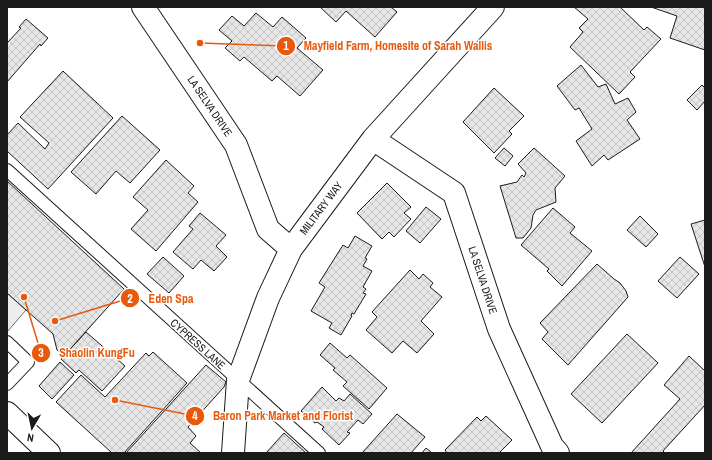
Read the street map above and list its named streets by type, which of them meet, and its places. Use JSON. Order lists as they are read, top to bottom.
{
  "streets": {
    "street": ["LA SELVA DRIVE", "MILITARY WAY"],
    "lane": ["CYPRESS LANE"]
  },
  "crossings": [
    ["LA SELVA DRIVE", "MILITARY WAY"],
    ["MILITARY WAY", "CYPRESS LANE"]
  ],
  "places": [
    "Mayfield Farm, Homesite of Sarah Wallis",
    "Shaolin KungFu",
    "Eden Spa",
    "Baron Park Market and Florist"
  ],
  "north": "bottom"
}
